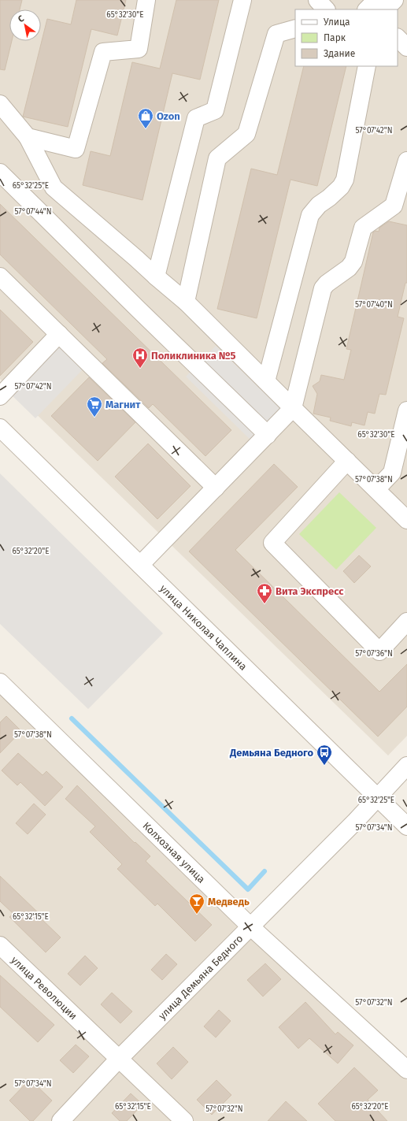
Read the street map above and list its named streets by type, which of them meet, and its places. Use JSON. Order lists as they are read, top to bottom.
{
  "streets": {
    "street": [
      "улица Николая Чаплина",
      "Колхозная улица",
      "улица Демьяна Бедного",
      "улица Революции"
    ]
  },
  "crossings": [
    ["улица Николая Чаплина", "улица Демьяна Бедного"],
    ["Колхозная улица", "улица Демьяна Бедного"],
    ["улица Демьяна Бедного", "улица Революции"]
  ],
  "places": {
    "shop": ["Ozon"],
    "hospital": ["Поликлиника №5"],
    "supermarket": ["Магнит"],
    "pharmacy": ["Вита Экспресс"],
    "bus stop": ["Демьяна Бедного"],
    "bar": ["Медведь"]
  },
  "legend": ["Улица", "Парк", "Здание"],
  "north": "top left",
  "coordinates": [
    "65°32'30\"E",
    "57°07'42\"N",
    "65°32'25\"E",
    "57°07'44\"N",
    "57°07'40\"N",
    "57°07'38\"N",
    "65°32'20\"E",
    "57°07'36\"N",
    "57°07'34\"N",
    "65°32'15\"E",
    "57°07'32\"N"
  ]
}
